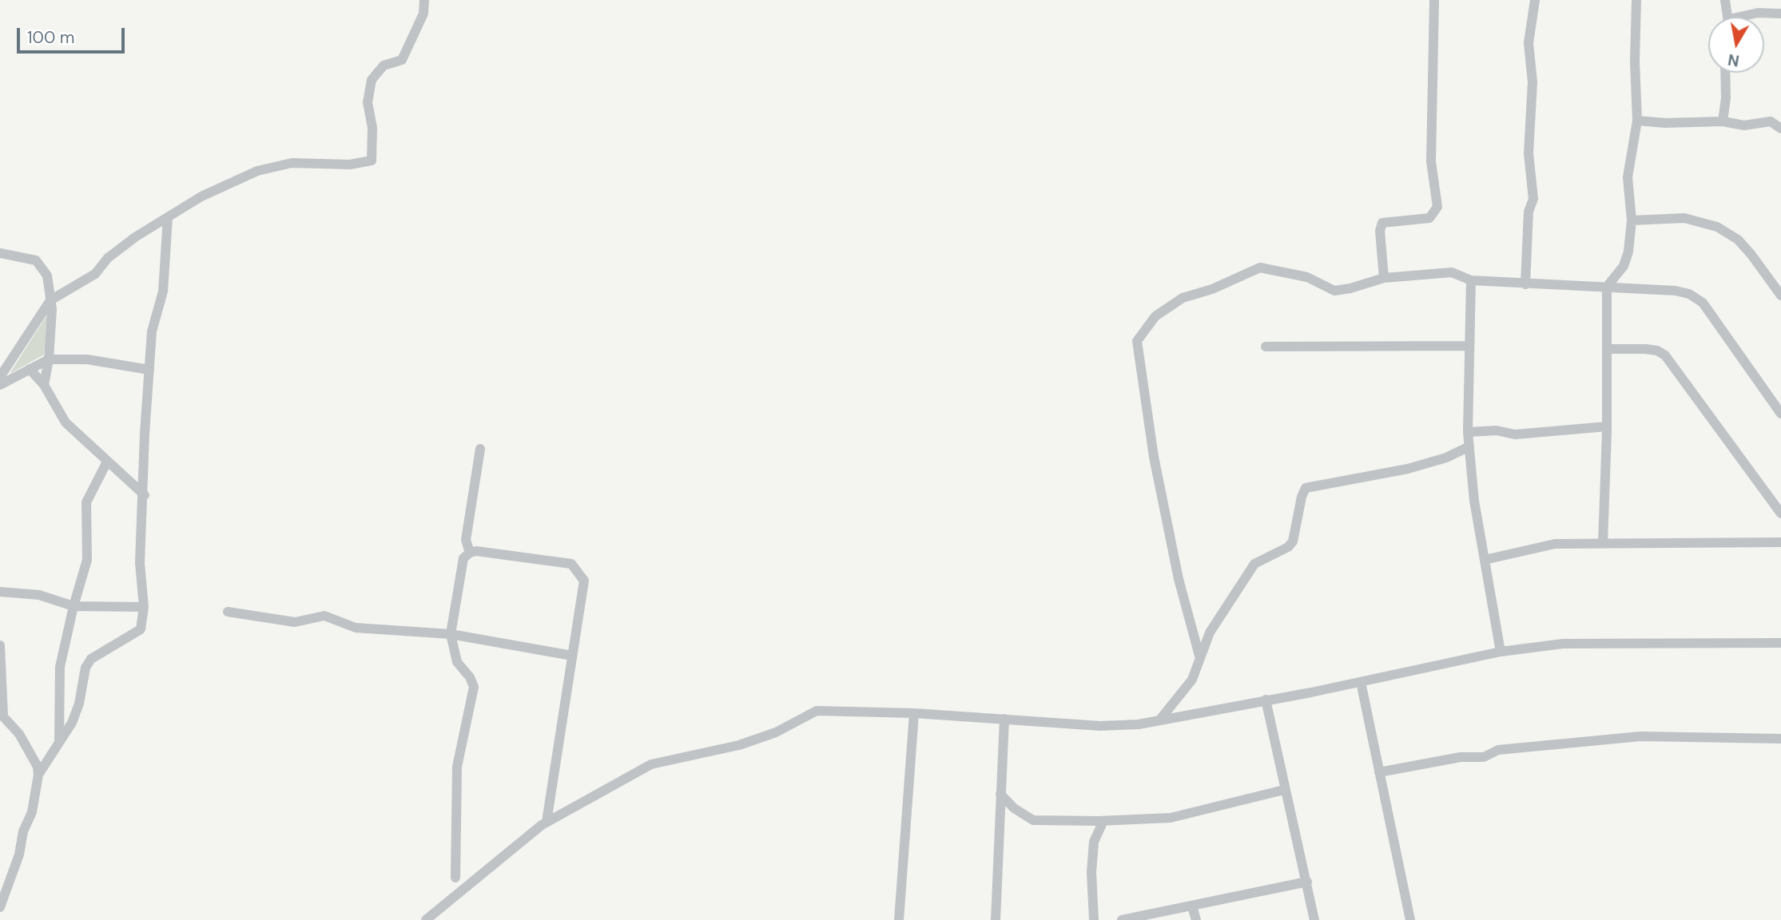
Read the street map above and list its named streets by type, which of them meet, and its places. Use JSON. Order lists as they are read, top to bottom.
{
  "scale_bar": "100 m",
  "north": "bottom"
}
